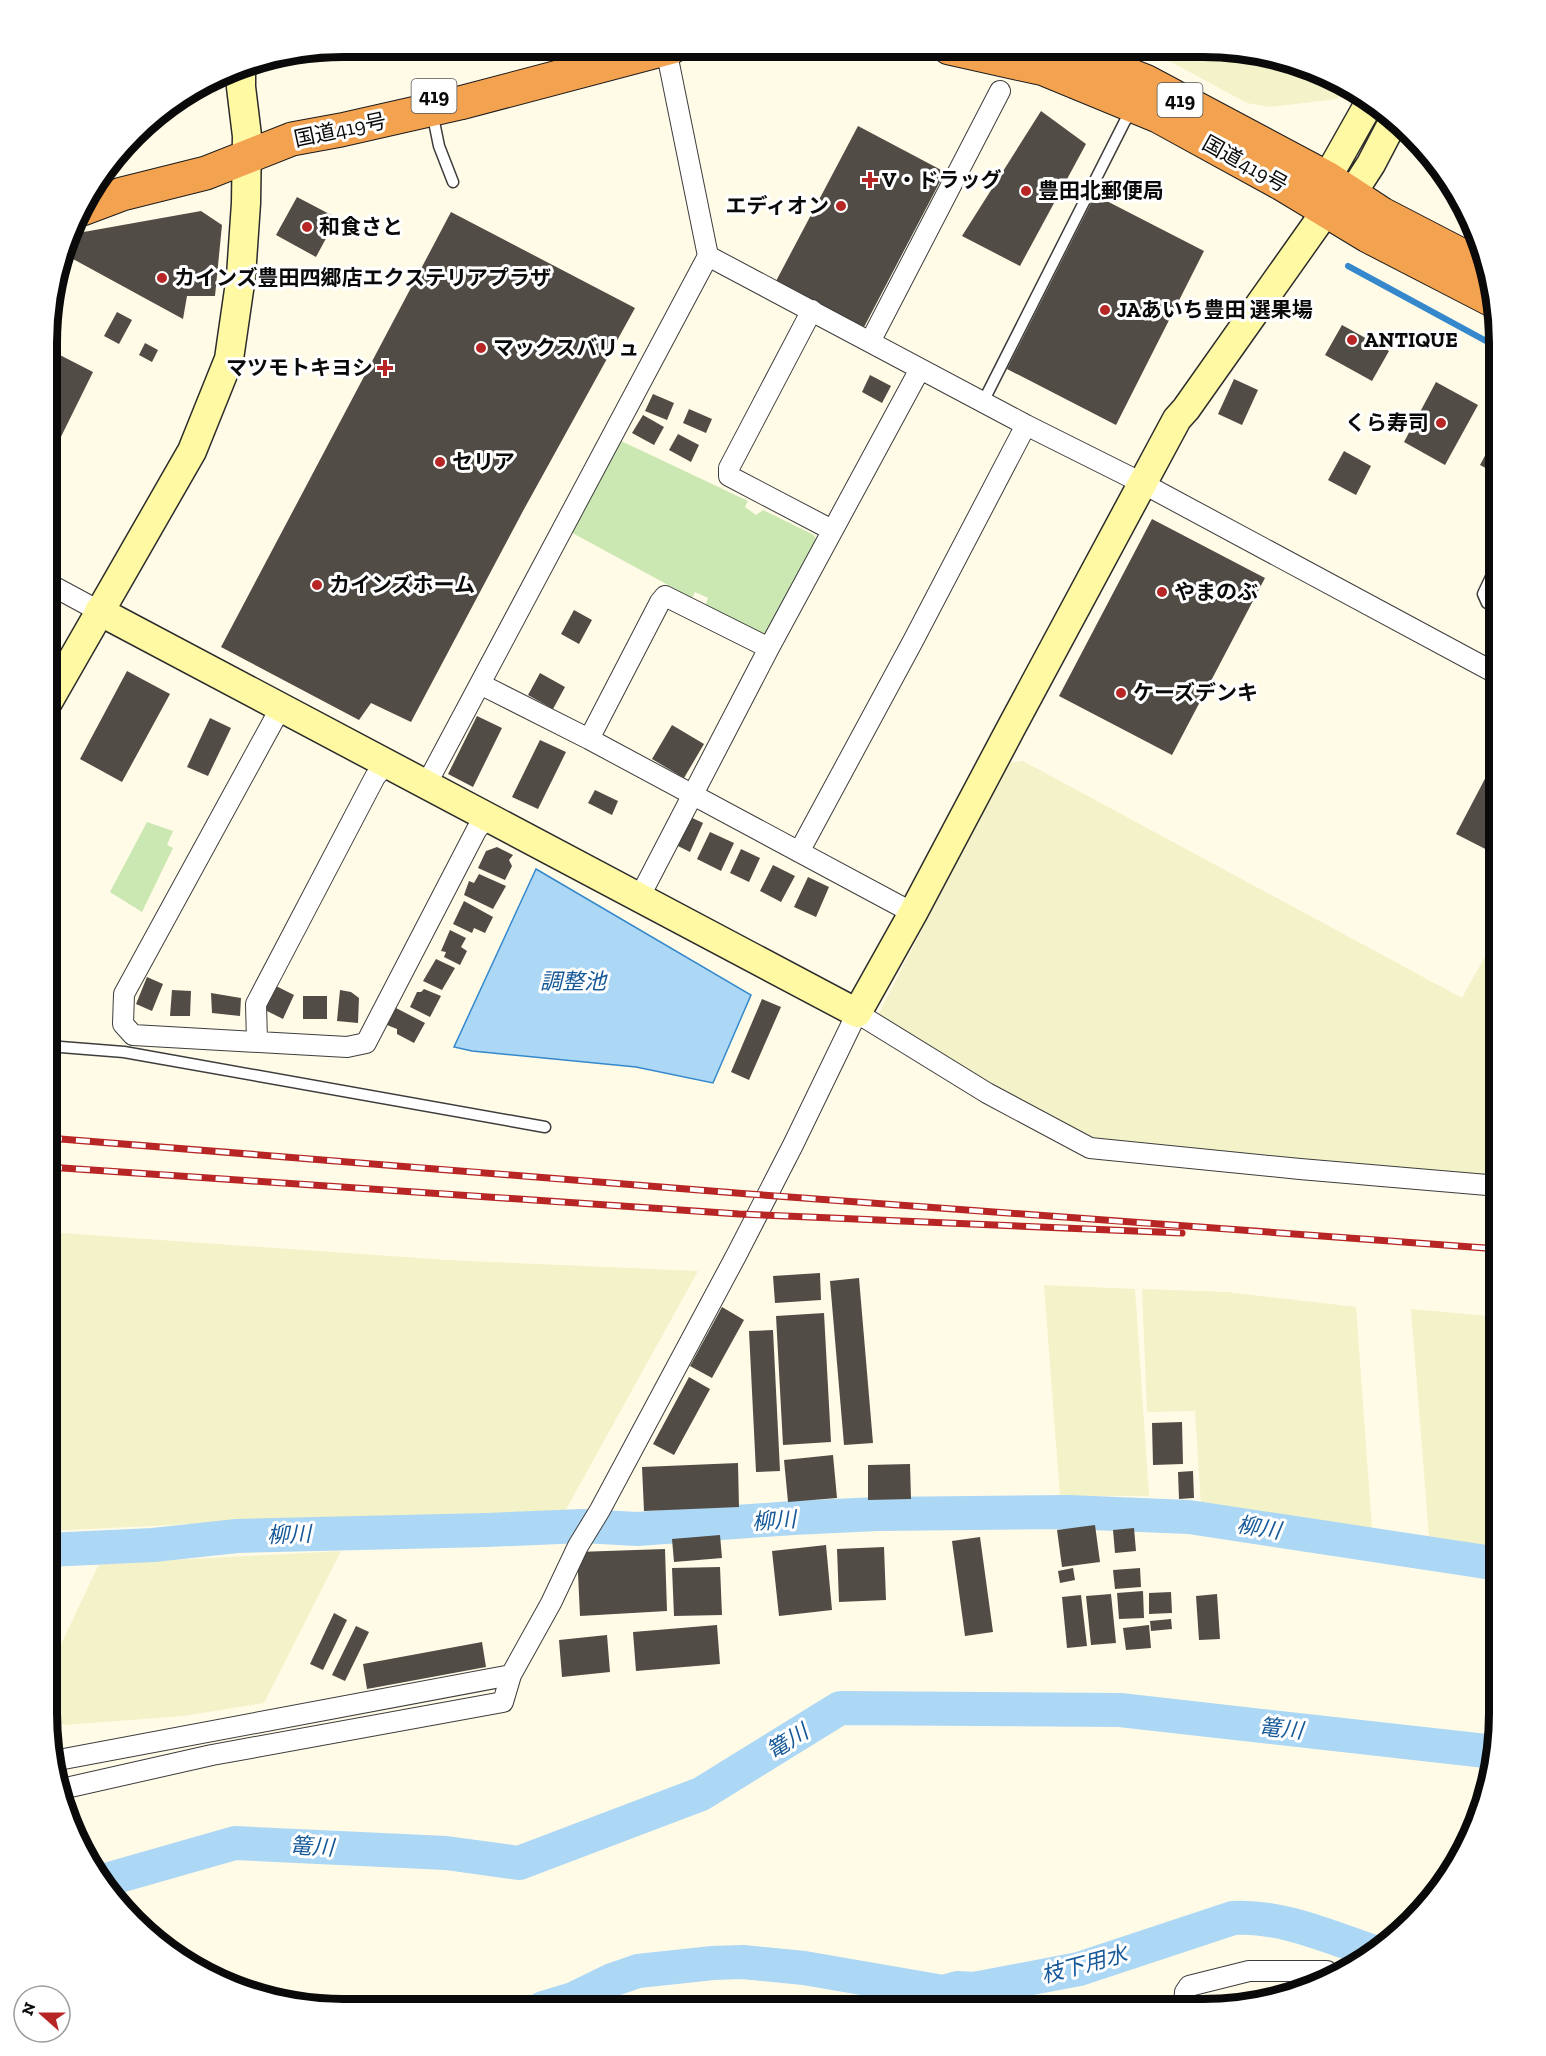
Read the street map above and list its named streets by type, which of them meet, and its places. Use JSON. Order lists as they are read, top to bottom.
{
  "streets": {
    "highway": ["419", "国道419号"]
  },
  "water": [
    "調整池",
    "柳川",
    "篭川",
    "枝下用水"
  ],
  "places": {
    "health": ["V・ドラッグ", "マツモトキヨシ"],
    "other": [
      "豊田北郵便局",
      "エディオン",
      "和食さと",
      "カインズ豊田四郷店エクステリアプラザ",
      "JAあいち豊田 選果場",
      "ANTIQUE",
      "マックスバリュ",
      "くら寿司",
      "セリア",
      "カインズホーム",
      "やまのぶ",
      "ケーズデンキ"
    ]
  },
  "north": "left"
}
